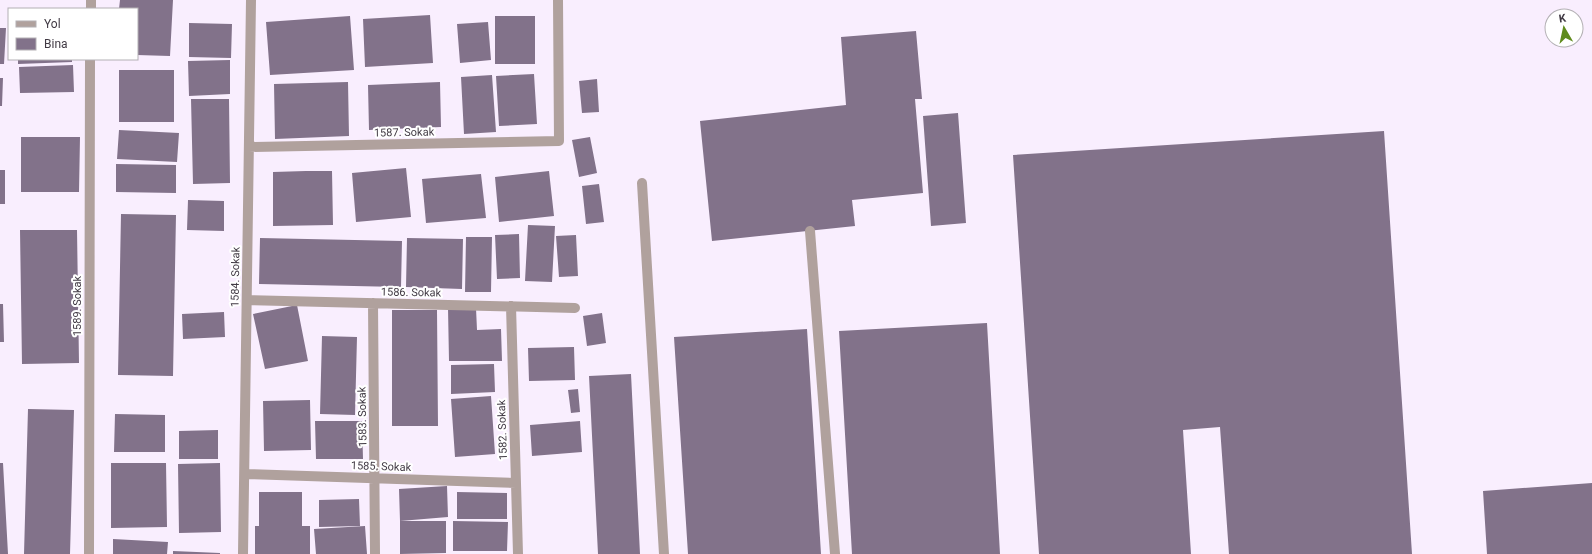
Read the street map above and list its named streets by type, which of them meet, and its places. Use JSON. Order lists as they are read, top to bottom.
{
  "streets": {
    "street": [
      "1587. Sokak",
      "1584. Sokak",
      "1586. Sokak",
      "1589. Sokak",
      "1583. Sokak",
      "1582. Sokak",
      "1585. Sokak"
    ]
  },
  "crossings": [
    ["1587. Sokak", "1584. Sokak"],
    ["1584. Sokak", "1586. Sokak"],
    ["1584. Sokak", "1585. Sokak"],
    ["1586. Sokak", "1583. Sokak"],
    ["1586. Sokak", "1582. Sokak"],
    ["1583. Sokak", "1585. Sokak"],
    ["1582. Sokak", "1585. Sokak"]
  ],
  "legend": ["Yol", "Bina"],
  "north": "top"
}
